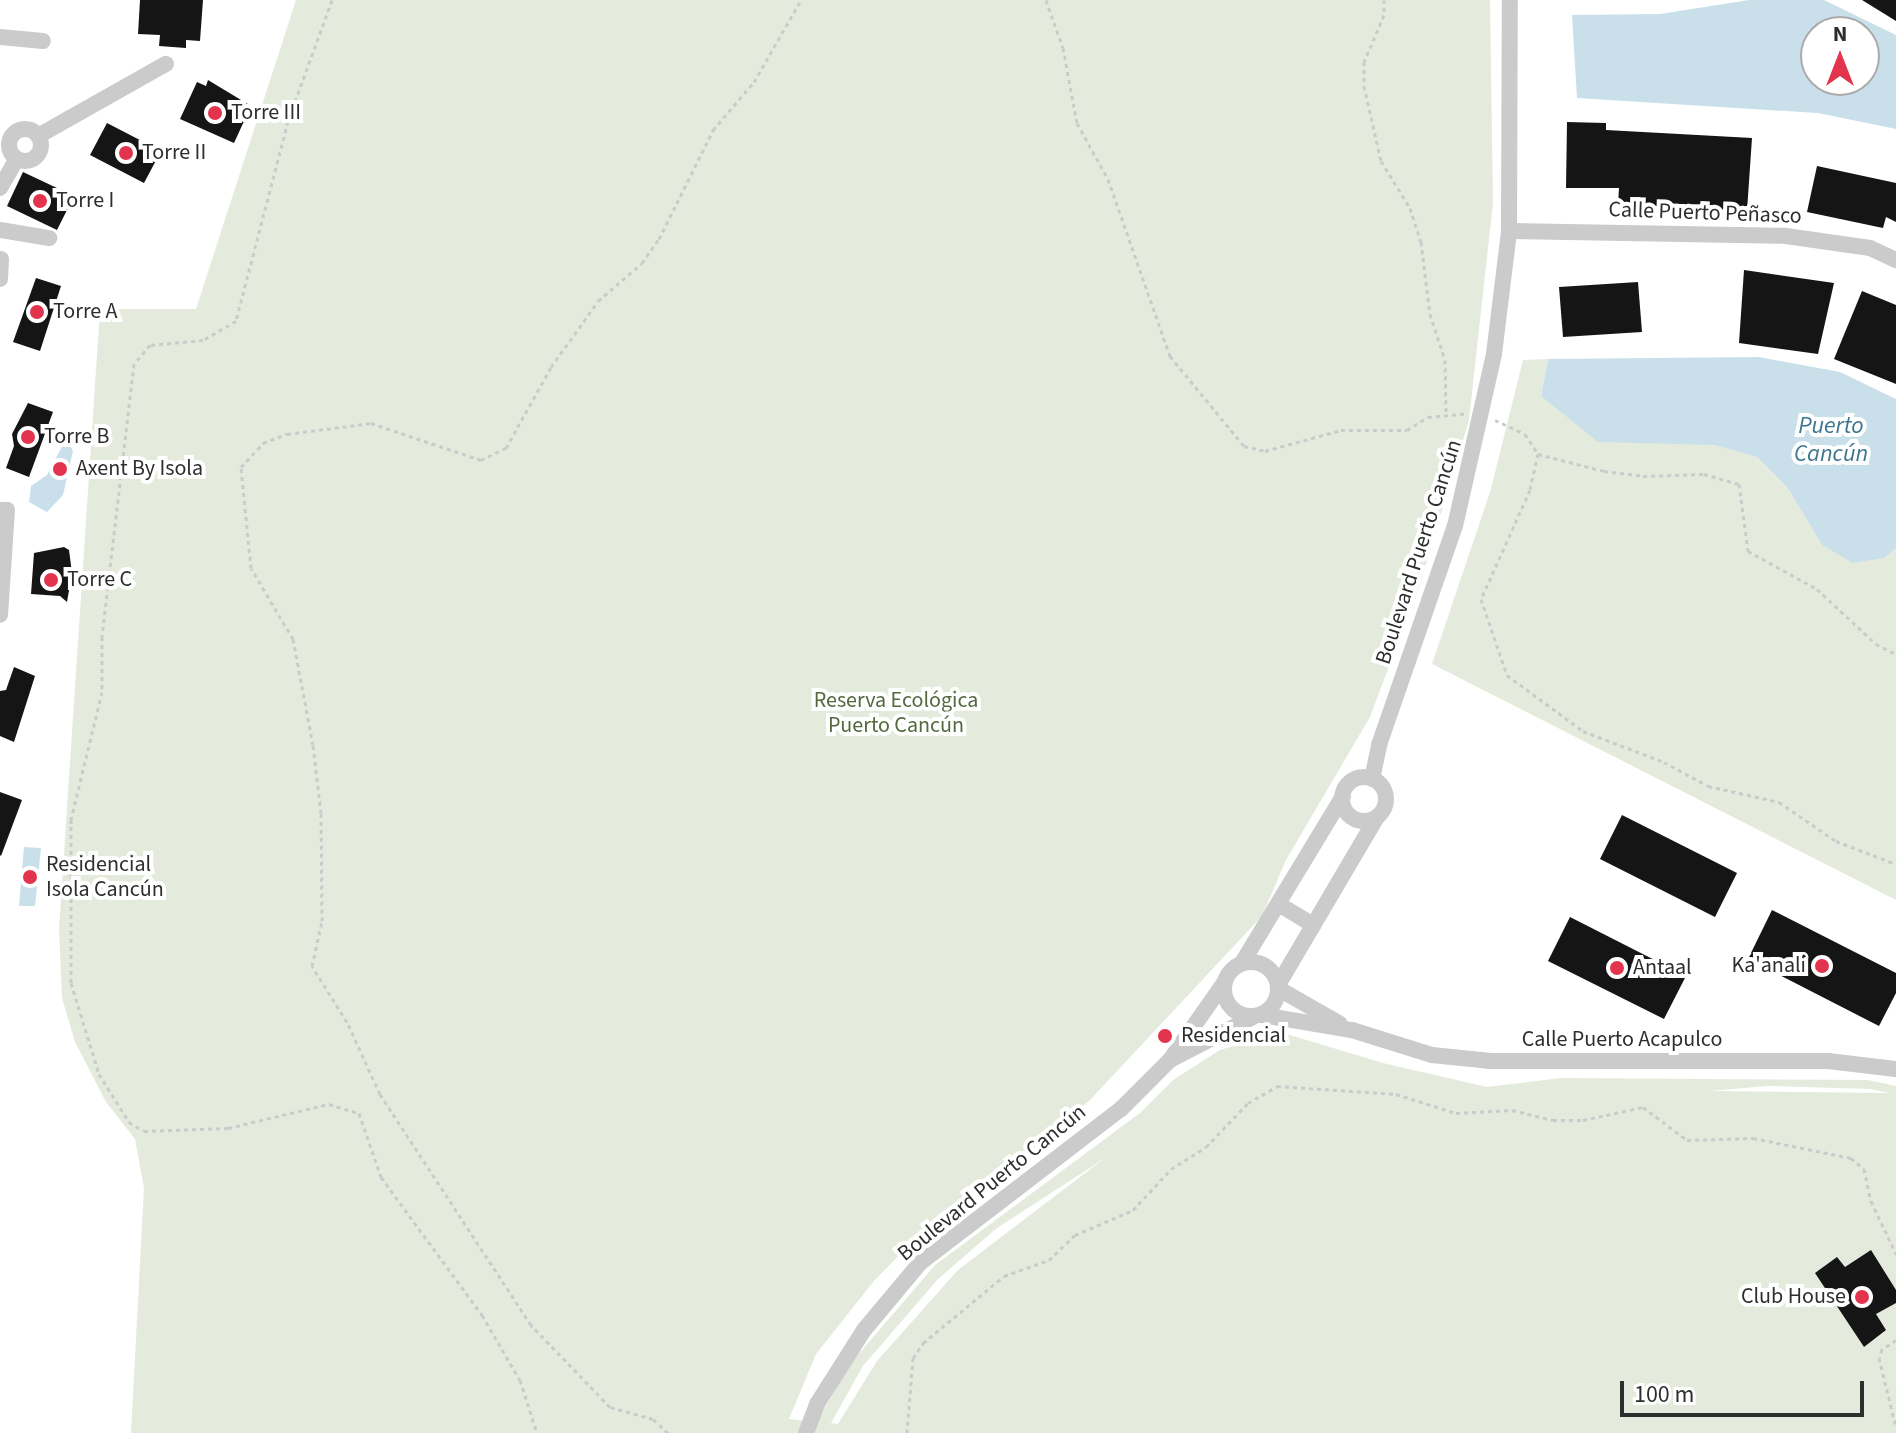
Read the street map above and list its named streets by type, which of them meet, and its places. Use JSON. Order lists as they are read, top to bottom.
{
  "streets": {
    "street": ["Calle Puerto Peñasco", "Boulevard Puerto Cancún", "Calle Puerto Acapulco"]
  },
  "crossings": [
    ["Calle Puerto Peñasco", "Boulevard Puerto Cancún"],
    ["Boulevard Puerto Cancún", "Calle Puerto Acapulco"]
  ],
  "water": ["Puerto Cancún"],
  "parks": ["Reserva Ecológica Puerto Cancún"],
  "places": [
    "Torre III",
    "Torre II",
    "Torre I",
    "Torre A",
    "Torre B",
    "Axent By Isola",
    "Torre C",
    "Residencial Isola Cancún",
    "Ka'anali",
    "Antaal",
    "Residencial",
    "Club House"
  ],
  "scale_bar": "100 m",
  "north": "top"
}
